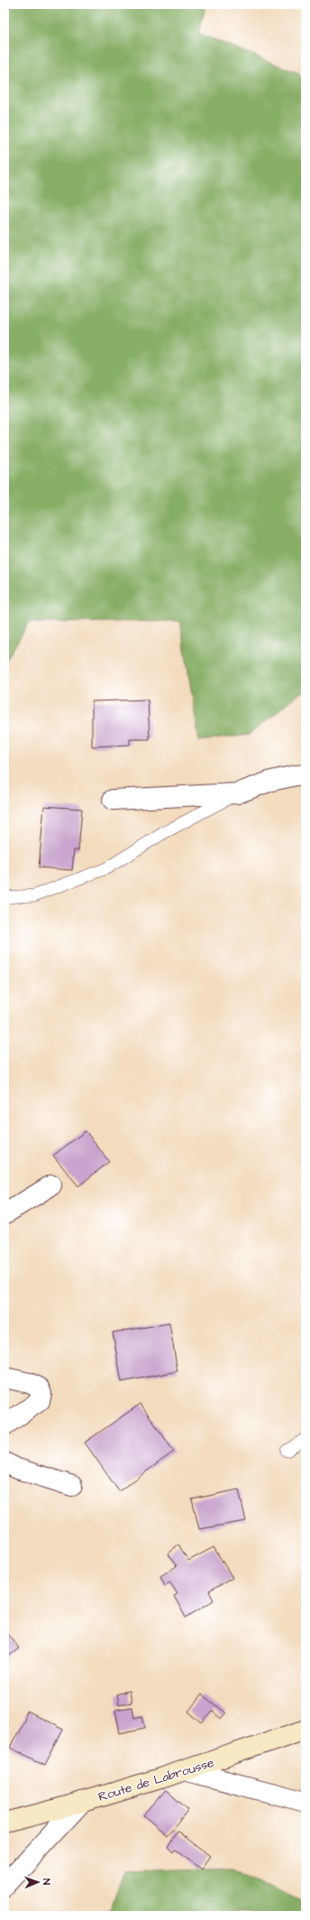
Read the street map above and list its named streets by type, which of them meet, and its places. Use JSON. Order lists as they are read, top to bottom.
{
  "streets": {
    "street": ["Route de Labrousse"]
  },
  "north": "right"
}
